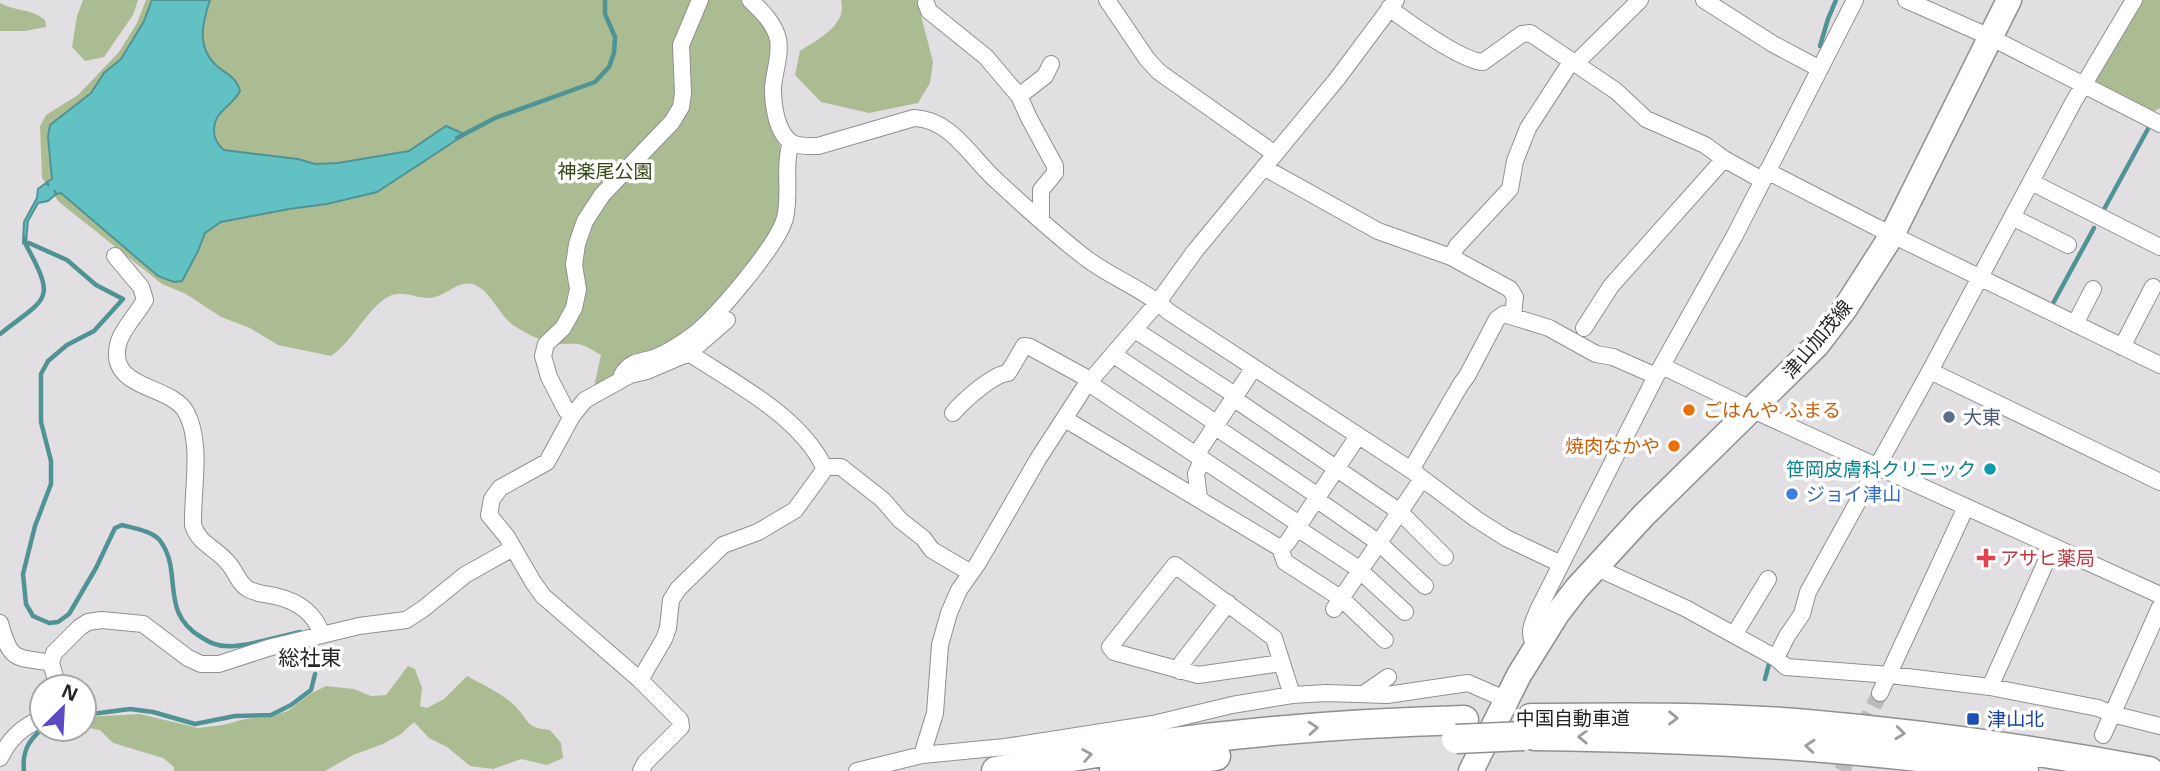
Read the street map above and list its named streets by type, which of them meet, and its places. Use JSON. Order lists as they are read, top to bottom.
{
  "streets": {
    "highway": ["中国自動車道"],
    "main road": ["津山加茂線"]
  },
  "districts": ["総社東"],
  "parks": ["神楽尾公園"],
  "places": {
    "other": [
      "ごはんや ふまる",
      "大東",
      "焼肉なかや",
      "笹岡皮膚科クリニック",
      "ジョイ津山"
    ],
    "health": ["アサヒ薬局"],
    "transit": ["津山北"]
  },
  "north": "top right"
}
